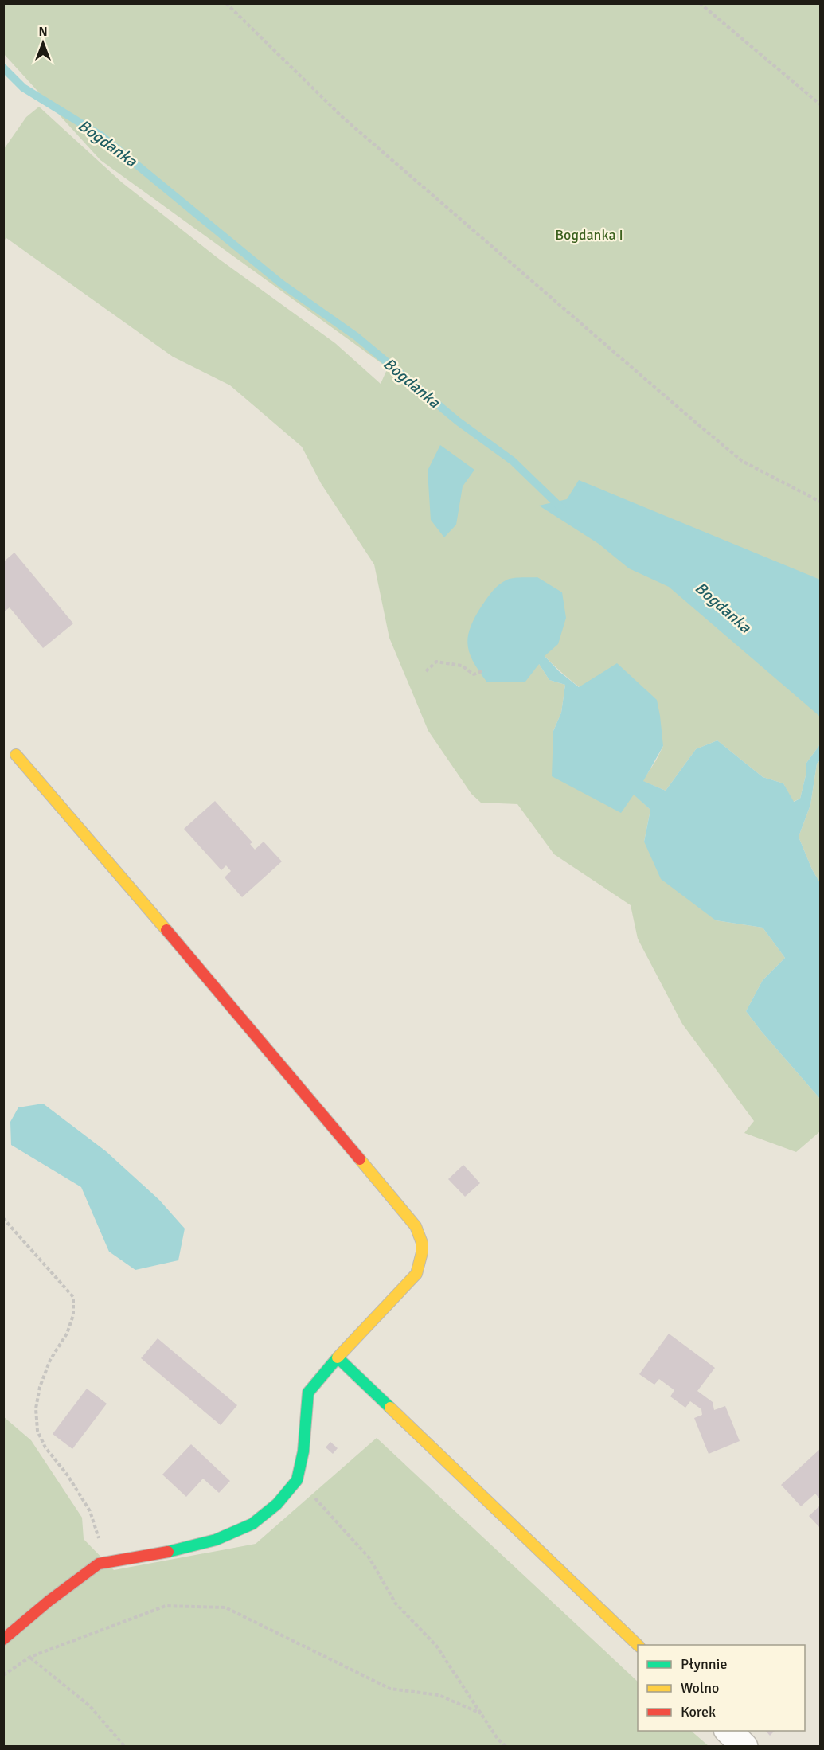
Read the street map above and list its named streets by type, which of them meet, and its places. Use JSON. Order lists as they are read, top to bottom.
{
  "water": ["Bogdanka"],
  "parks": ["Bogdanka I"],
  "legend": ["Płynnie", "Wolno", "Korek"],
  "north": "top"
}
